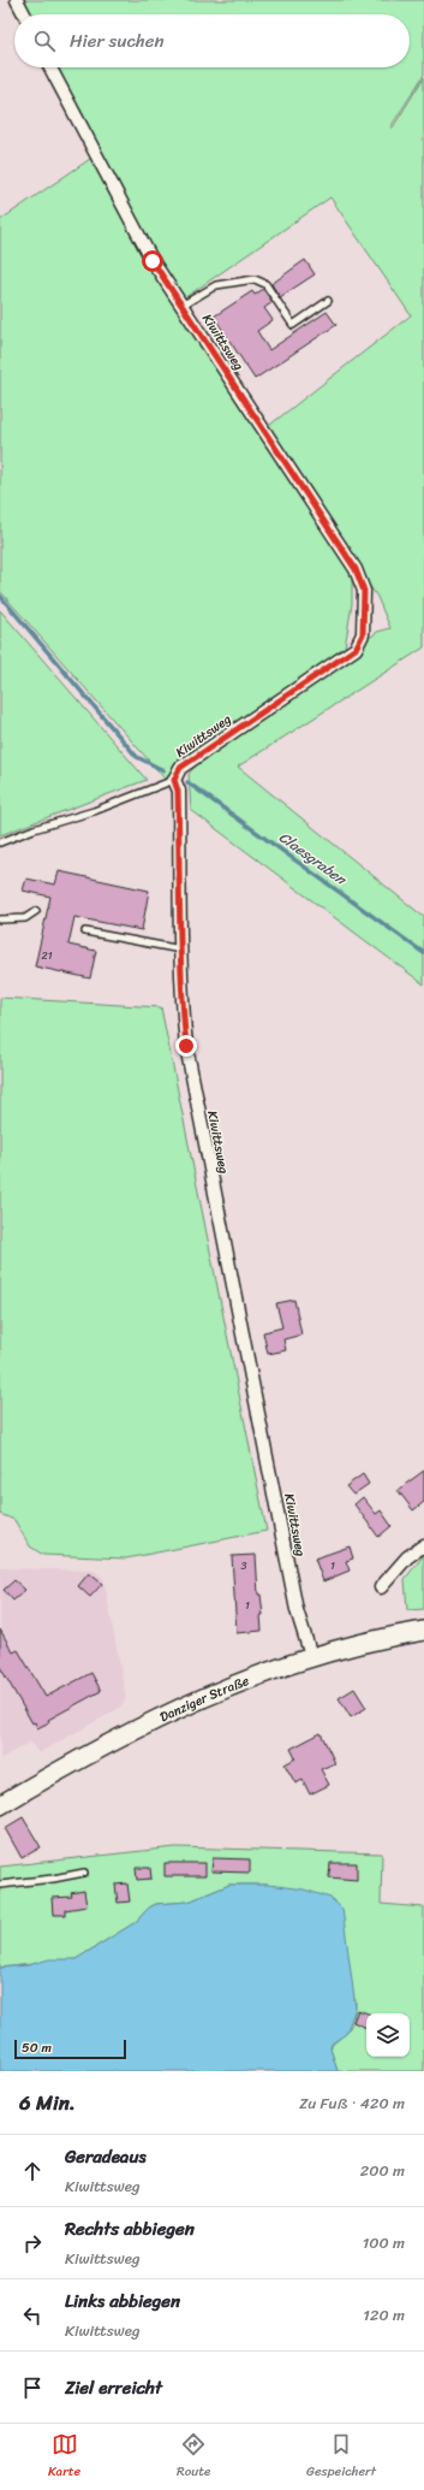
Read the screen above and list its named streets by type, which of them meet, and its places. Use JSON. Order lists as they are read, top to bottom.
{
  "streets": {
    "street": ["Kiwittsweg", "Danziger Straße"]
  },
  "crossings": [
    ["Kiwittsweg", "Danziger Straße"]
  ],
  "water": ["Claesgraben"],
  "house_numbers": [
    "21",
    "3",
    "1",
    "1"
  ],
  "scale_bar": "50 m",
  "page": {
    "search": "Hier suchen",
    "scale": "50 m",
    "heading": ["6 Min.", "Zu Fuß · 420 m"],
    "list": [
      ["Geradeaus", "Kiwittsweg", "200 m"],
      ["Rechts abbiegen", "Kiwittsweg", "100 m"],
      ["Links abbiegen", "Kiwittsweg", "120 m"],
      "Ziel erreicht"
    ],
    "nav": ["Karte", "Route", "Gespeichert"]
  }
}
